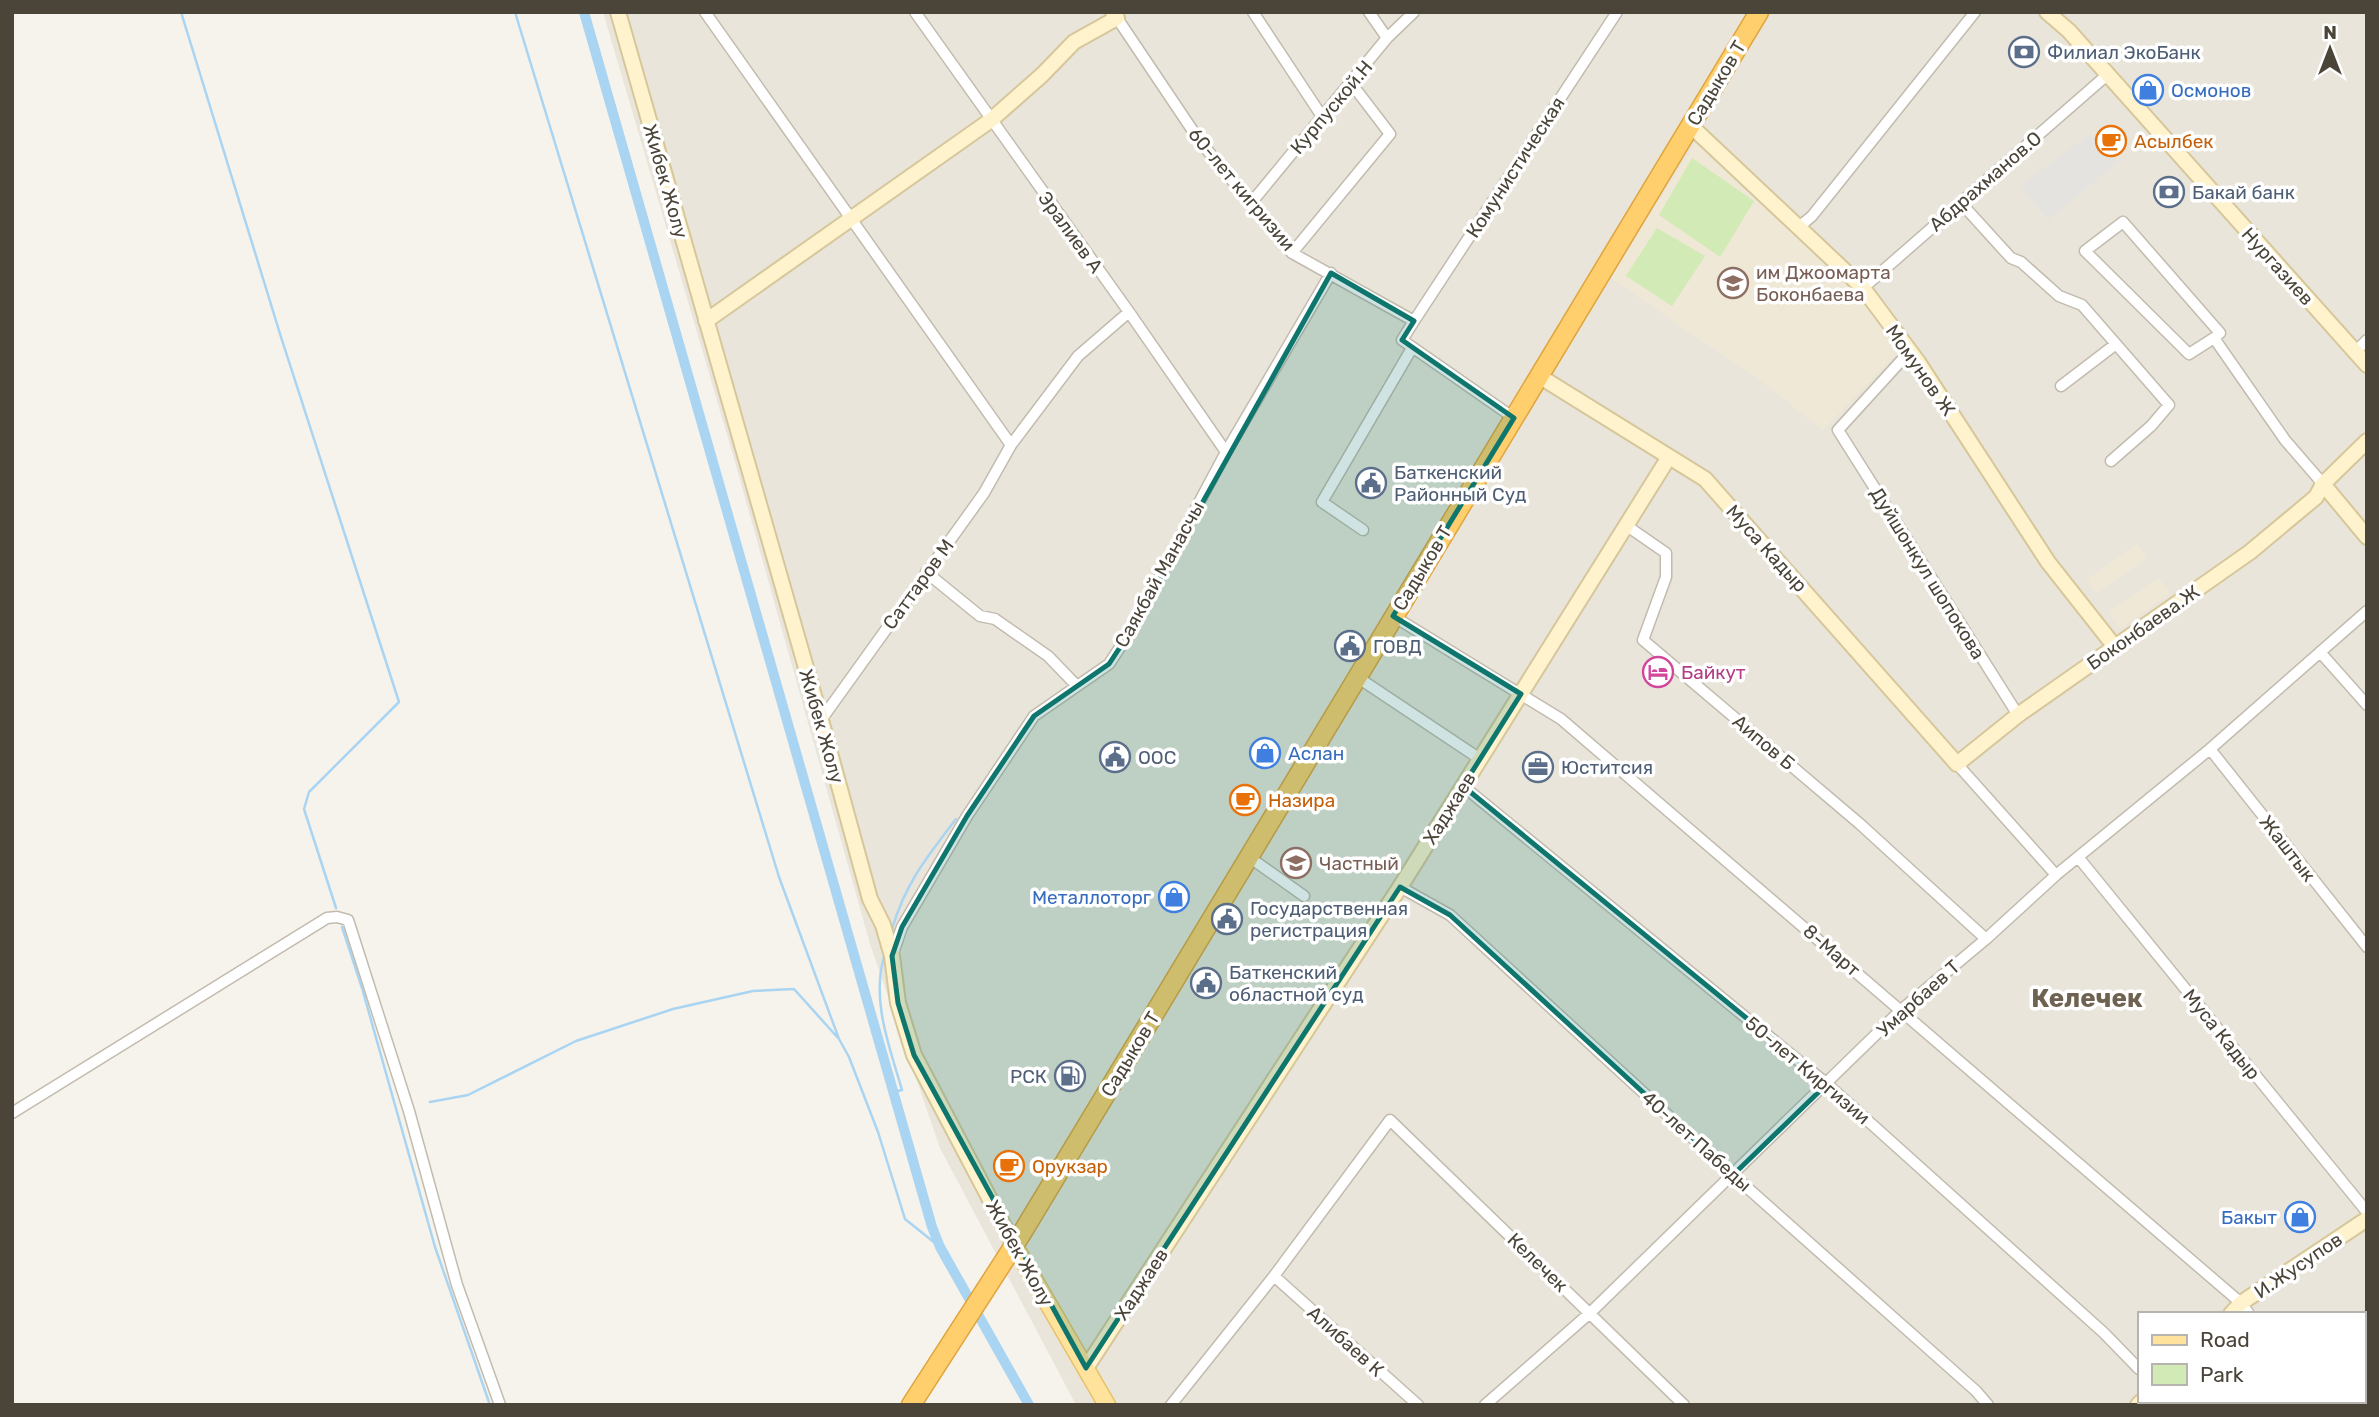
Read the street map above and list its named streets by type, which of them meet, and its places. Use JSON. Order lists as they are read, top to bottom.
{
  "streets": {
    "highway": ["Садыков Т"],
    "main road": ["Жибек Жолу"],
    "street": [
      "Курпуской.Н",
      "Комунистическая",
      "Абдрахманов.О",
      "60-лет кигризии",
      "Эралиев А",
      "Нургазиев",
      "Момунов Ж",
      "Муса Кадыр",
      "Дуйшонкул шопокова",
      "Саякбай Манасчы",
      "Саттаров М",
      "Боконбаева.Ж",
      "Аипов Б",
      "Хаджаев",
      "Жаштык",
      "8-Март",
      "Умарбаев Т",
      "50-лет Киргизии",
      "40-лет Пабеды",
      "Келечек",
      "И.Жусупов",
      "Алибаев К"
    ]
  },
  "crossings": [
    ["Садыков Т", "Жибек Жолу"],
    ["Садыков Т", "Момунов Ж"],
    ["Садыков Т", "Муса Кадыр"],
    ["Садыков Т", "8-Март"],
    ["Курпуской.Н", "60-лет кигризии"],
    ["Комунистическая", "60-лет кигризии"],
    ["Жибек Жолу", "Саякбай Манасчы"],
    ["Жибек Жолу", "Саттаров М"],
    ["Жибек Жолу", "Хаджаев"],
    ["Абдрахманов.О", "Нургазиев"],
    ["Абдрахманов.О", "Момунов Ж"],
    ["60-лет кигризии", "Саякбай Манасчы"],
    ["Эралиев А", "Саякбай Манасчы"],
    ["Эралиев А", "Саттаров М"],
    ["Момунов Ж", "Дуйшонкул шопокова"],
    ["Момунов Ж", "Боконбаева.Ж"],
    ["Муса Кадыр", "Боконбаева.Ж"],
    ["Муса Кадыр", "Хаджаев"],
    ["Муса Кадыр", "Умарбаев Т"],
    ["Дуйшонкул шопокова", "Боконбаева.Ж"],
    ["Аипов Б", "Хаджаев"],
    ["Аипов Б", "Умарбаев Т"],
    ["Хаджаев", "8-Март"],
    ["Хаджаев", "50-лет Киргизии"],
    ["Хаджаев", "40-лет Пабеды"],
    ["Жаштык", "Умарбаев Т"],
    ["8-Март", "Умарбаев Т"],
    ["8-Март", "И.Жусупов"],
    ["Умарбаев Т", "50-лет Киргизии"],
    ["Умарбаев Т", "40-лет Пабеды"],
    ["Умарбаев Т", "Келечек"],
    ["Келечек", "Алибаев К"]
  ],
  "districts": ["Келечек"],
  "places": {
    "bank": ["Филиал ЭкоБанк", "Бакай банк"],
    "shop": [
      "Осмонов",
      "Аслан",
      "Металлоторг",
      "Бакыт"
    ],
    "cafe": ["Асылбек", "Назира", "Орукзар"],
    "school or university": ["им Джоомарта Боконбаева", "Частный"],
    "public building": [
      "Баткенский Районный Суд",
      "ГОВД",
      "ООС",
      "Государственная регистрация",
      "Баткенский областной суд"
    ],
    "hotel": ["Байкут"],
    "office": ["Юститсия"],
    "fuel station": ["РСК"]
  },
  "legend": ["Road", "Park"],
  "north": "top"
}
